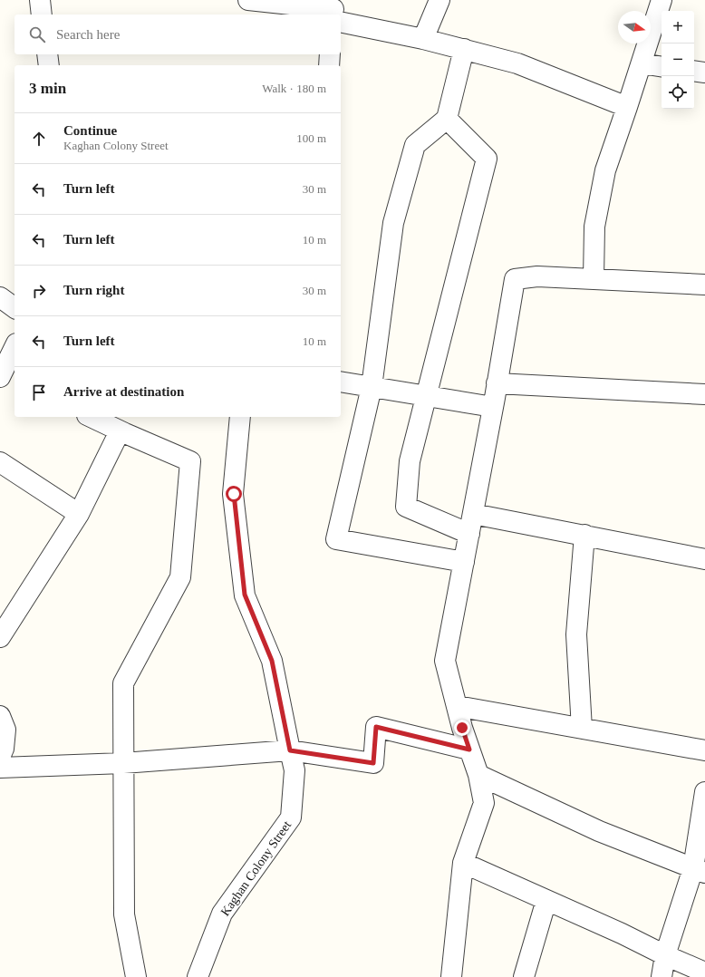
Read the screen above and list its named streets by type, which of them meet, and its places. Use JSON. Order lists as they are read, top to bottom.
{
  "streets": {
    "street": ["Kaghan Colony Street"]
  },
  "north": "right",
  "page": {
    "map_buttons": ["+", "−"],
    "search": "Search here",
    "heading": ["3 min", "Walk · 180 m"],
    "list": [
      ["Continue", "Kaghan Colony Street", "100 m"],
      ["Turn left", "30 m"],
      ["Turn left", "10 m"],
      ["Turn right", "30 m"],
      ["Turn left", "10 m"],
      "Arrive at destination"
    ]
  }
}
